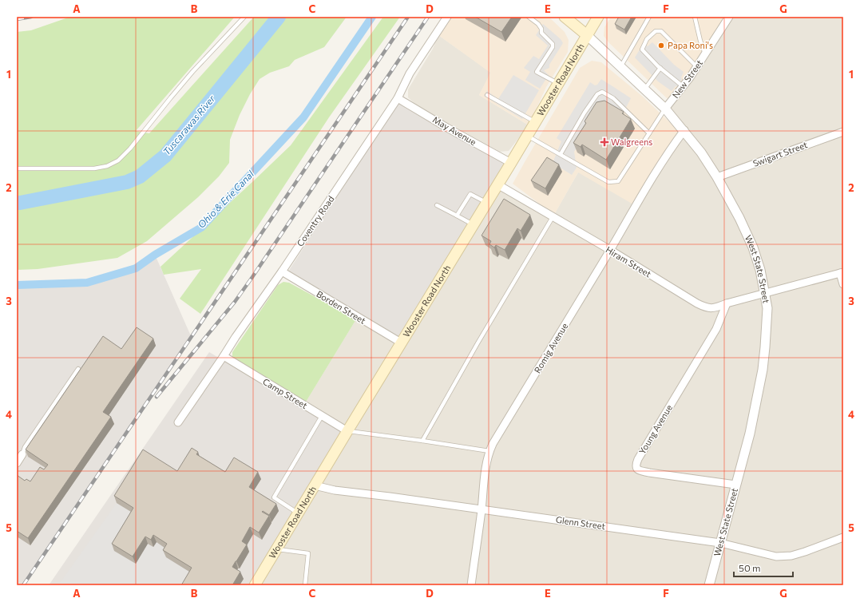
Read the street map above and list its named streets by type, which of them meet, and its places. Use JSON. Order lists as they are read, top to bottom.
{
  "streets": {
    "main road": ["Wooster Road North", "West State Street"],
    "street": [
      "New Street",
      "May Avenue",
      "Swigart Street",
      "Coventry Road",
      "Hiram Street",
      "Borden Street",
      "Romig Avenue",
      "Camp Street",
      "Young Avenue",
      "Glenn Street"
    ]
  },
  "crossings": [
    ["New Street", "West State Street"],
    ["Wooster Road North", "May Avenue"],
    ["Wooster Road North", "Hiram Street"],
    ["Wooster Road North", "West State Street"],
    ["Wooster Road North", "Borden Street"],
    ["Wooster Road North", "Camp Street"],
    ["Wooster Road North", "Glenn Street"],
    ["May Avenue", "Coventry Road"],
    ["Swigart Street", "West State Street"],
    ["Coventry Road", "Borden Street"],
    ["Coventry Road", "Camp Street"],
    ["Hiram Street", "West State Street"],
    ["Hiram Street", "Romig Avenue"],
    ["Hiram Street", "Young Avenue"],
    ["West State Street", "Romig Avenue"],
    ["West State Street", "Young Avenue"],
    ["West State Street", "Glenn Street"],
    ["Romig Avenue", "Glenn Street"]
  ],
  "water": ["Tuscarawas River", "Ohio & Erie Canal"],
  "places": {
    "other": ["Papa Roni's"],
    "health": ["Walgreens"]
  },
  "scale_bar": "50 m",
  "grid": {
    "columns": [
      "A",
      "B",
      "C",
      "D",
      "E",
      "F",
      "G"
    ],
    "rows": [
      "1",
      "2",
      "3",
      "4",
      "5"
    ]
  }
}
